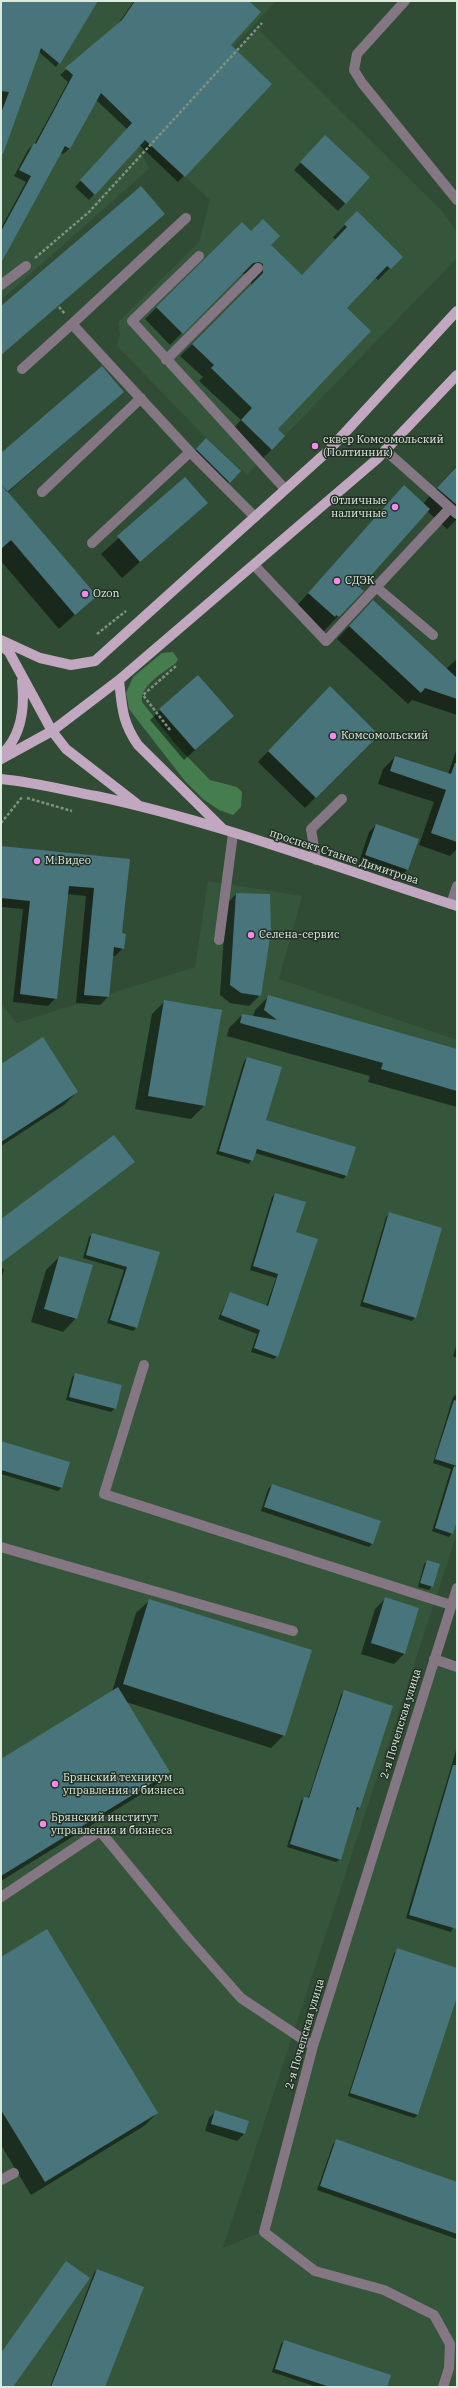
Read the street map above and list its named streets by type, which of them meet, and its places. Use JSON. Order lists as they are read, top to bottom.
{
  "streets": {
    "main road": ["проспект Станке Димитрова"],
    "street": ["2-я Почепская улица"]
  },
  "places": [
    "сквер Комсомольский (Полтинник)",
    "Отличные наличные",
    "СДЭК",
    "Ozon",
    "Комсомольский",
    "М.Видео",
    "Селена-сервис",
    "Брянский техникум управления и бизнеса",
    "Брянский институт управления и бизнеса"
  ]
}
